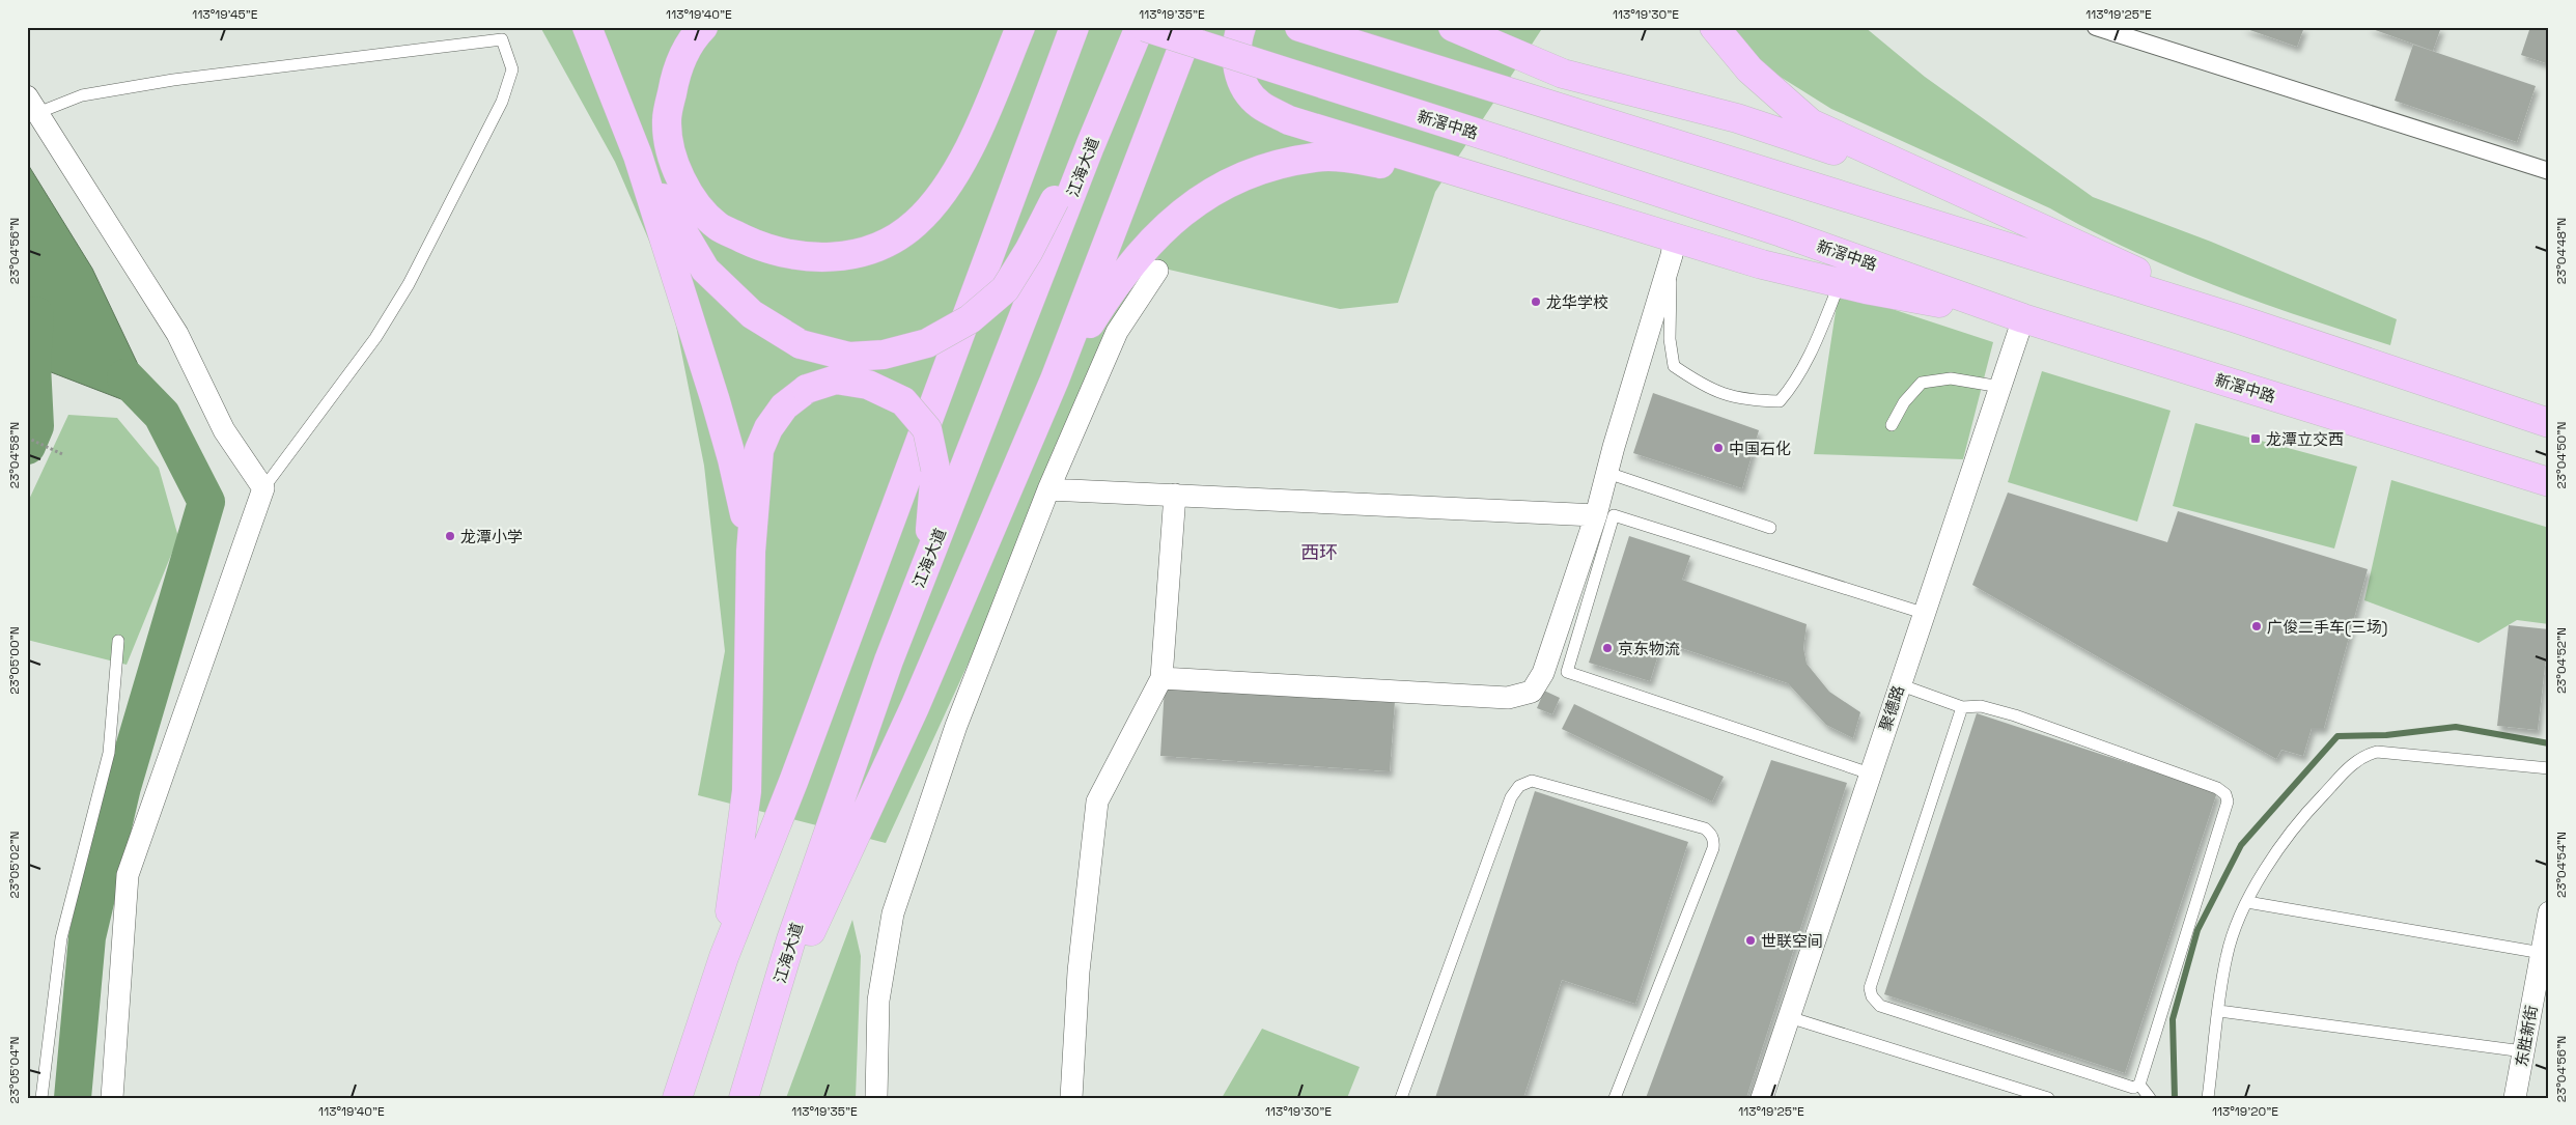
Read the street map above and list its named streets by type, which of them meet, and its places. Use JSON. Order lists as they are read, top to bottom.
{
  "streets": {
    "highway": ["新滘中路", "江海大道"],
    "street": ["聚德路", "东胜新街"]
  },
  "crossings": [
    ["新滘中路", "聚德路"]
  ],
  "districts": ["西环"],
  "places": {
    "other": [
      "龙华学校",
      "中国石化",
      "龙潭小学",
      "广俊二手车(三场)",
      "京东物流",
      "世联空间"
    ],
    "transit": ["龙潭立交西"]
  },
  "coordinates": [
    "113°19'45\"E",
    "113°19'40\"E",
    "113°19'35\"E",
    "113°19'30\"E",
    "113°19'25\"E",
    "23°04'48\"N",
    "23°04'56\"N",
    "23°04'50\"N",
    "23°04'58\"N",
    "23°04'52\"N",
    "23°05'00\"N",
    "23°04'54\"N",
    "23°05'02\"N",
    "23°05'04\"N",
    "113°19'20\"E"
  ]
}
